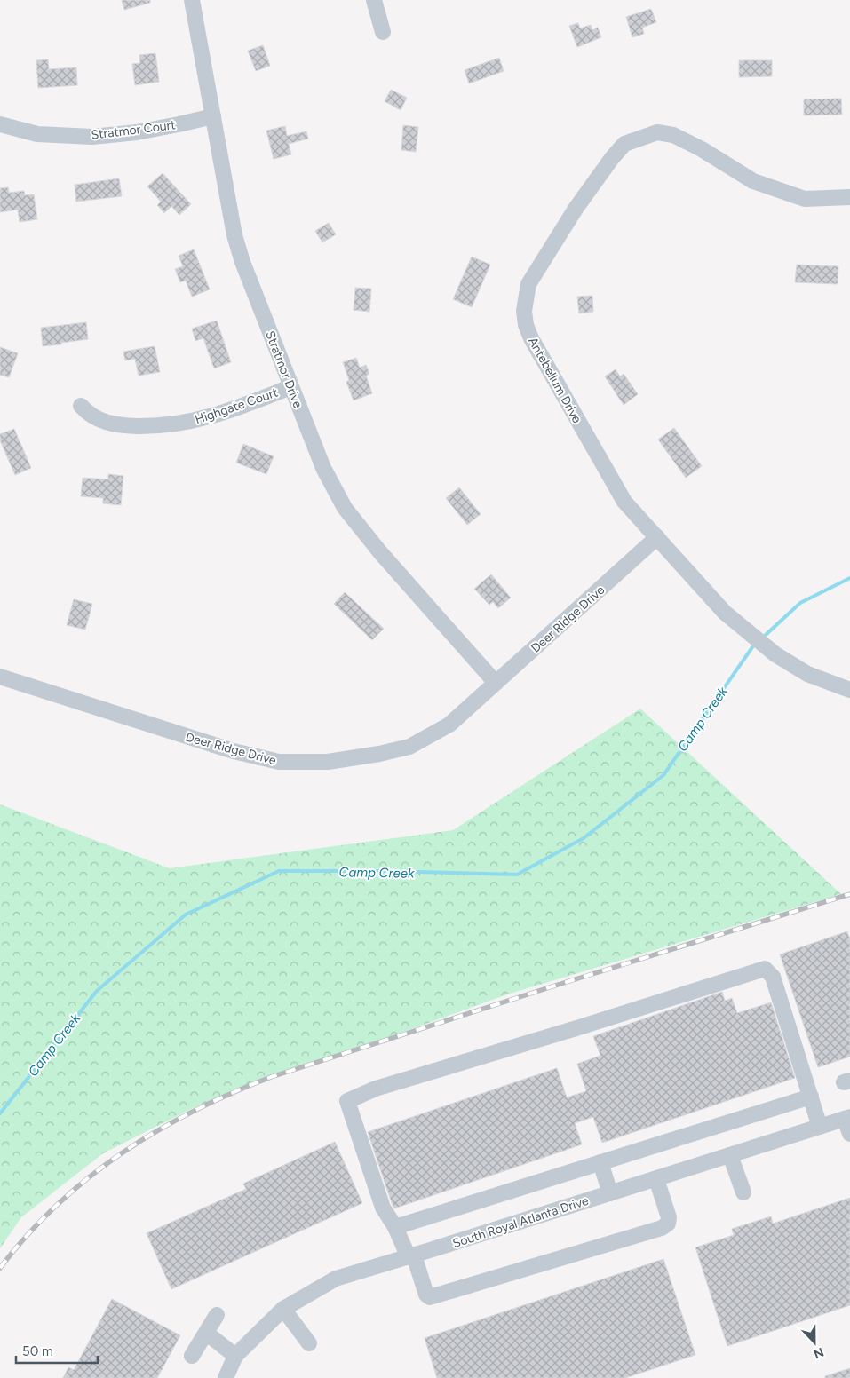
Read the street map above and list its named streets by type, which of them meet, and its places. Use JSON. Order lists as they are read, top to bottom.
{
  "streets": {
    "street": [
      "Stratmor Court",
      "Stratmor Drive",
      "Antebellum Drive",
      "Highgate Court",
      "Deer Ridge Drive",
      "South Royal Atlanta Drive"
    ]
  },
  "crossings": [
    ["Stratmor Court", "Stratmor Drive"],
    ["Stratmor Drive", "Highgate Court"],
    ["Stratmor Drive", "Deer Ridge Drive"],
    ["Antebellum Drive", "Deer Ridge Drive"]
  ],
  "water": ["Camp Creek"],
  "scale_bar": "50 m",
  "north": "bottom"
}
